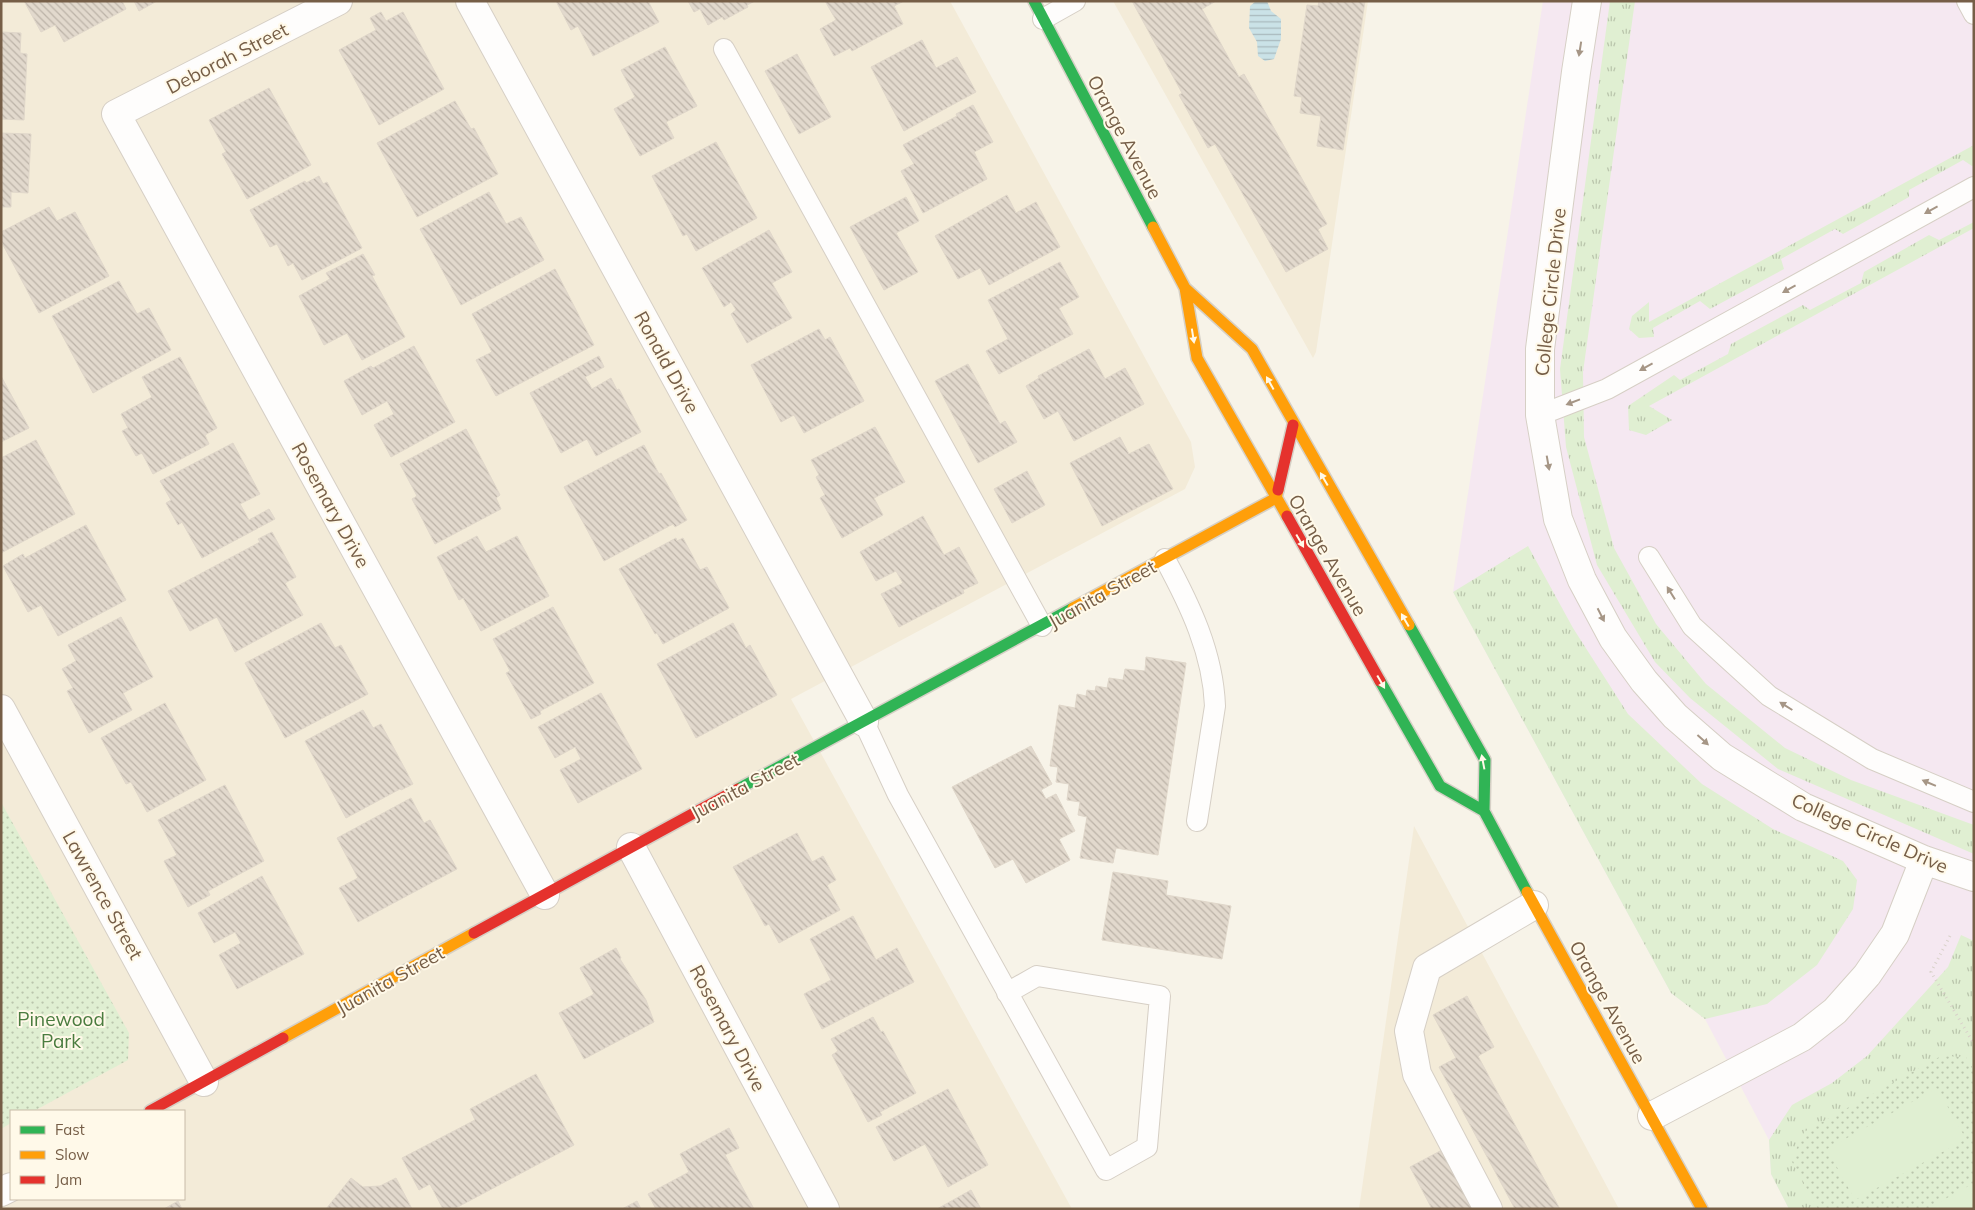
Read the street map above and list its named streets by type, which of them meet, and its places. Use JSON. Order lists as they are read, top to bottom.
{
  "streets": {
    "main road": ["Orange Avenue", "Juanita Street"],
    "street": [
      "Deborah Street",
      "College Circle Drive",
      "Ronald Drive",
      "Rosemary Drive",
      "Lawrence Street"
    ]
  },
  "crossings": [
    ["Deborah Street", "Rosemary Drive"],
    ["Orange Avenue", "Juanita Street"],
    ["Ronald Drive", "Juanita Street"],
    ["Rosemary Drive", "Juanita Street"],
    ["Juanita Street", "Lawrence Street"]
  ],
  "one_way": ["College Circle Drive"],
  "parks": ["Pinewood Park"],
  "legend": ["Fast", "Slow", "Jam"]
}
